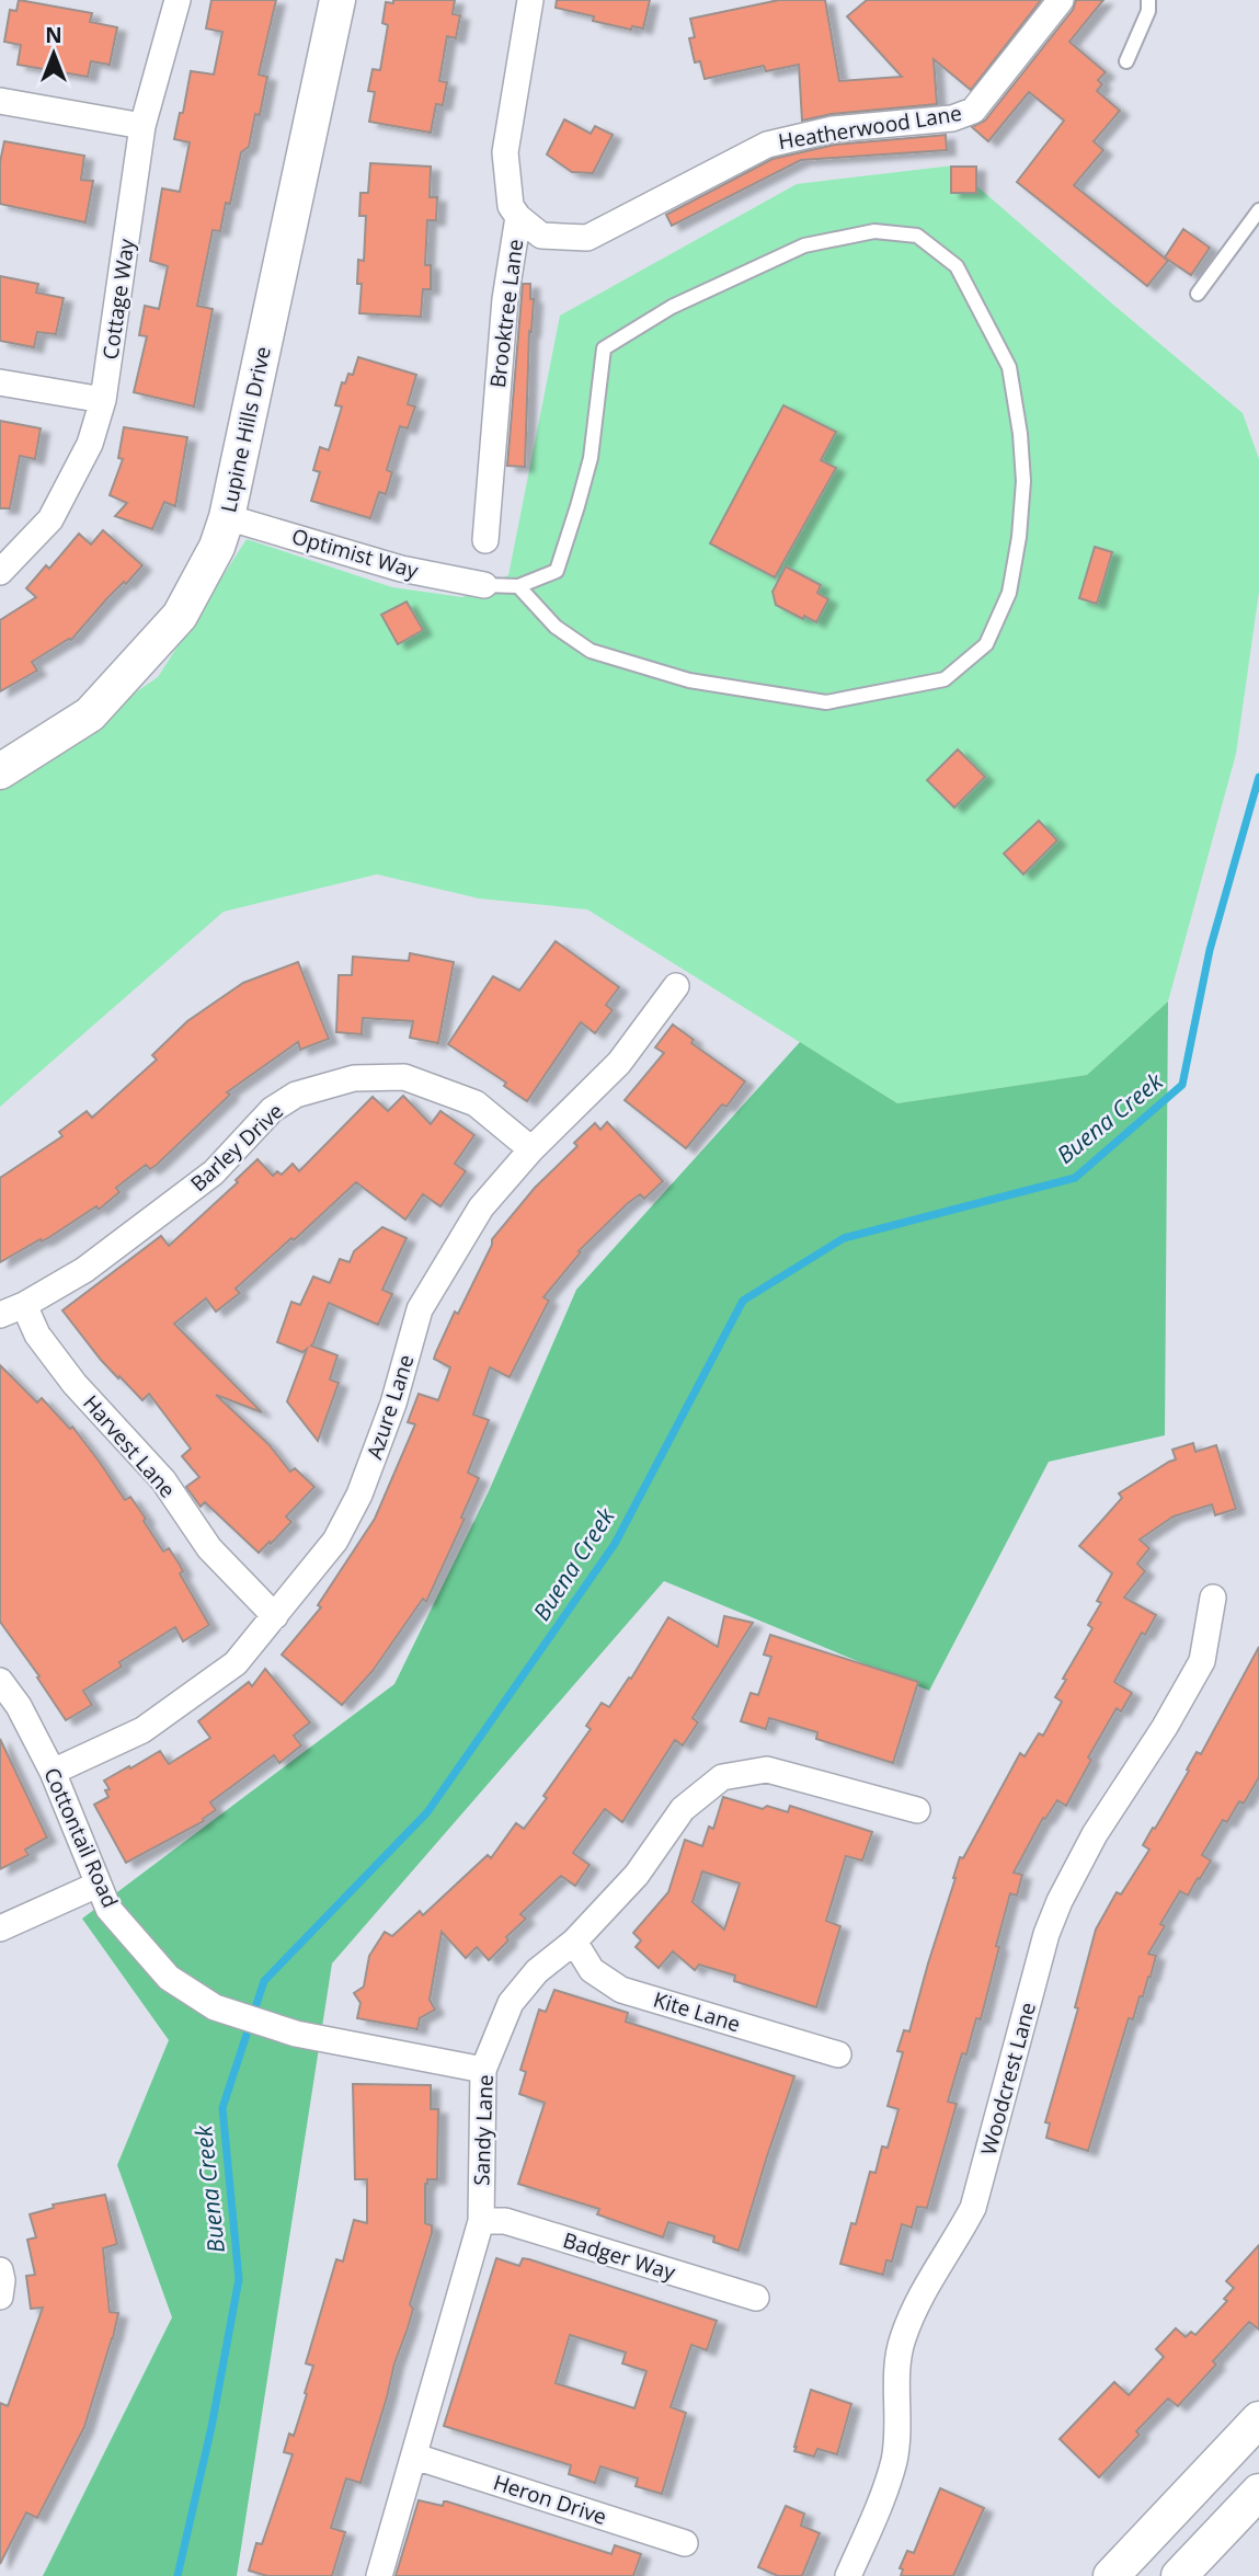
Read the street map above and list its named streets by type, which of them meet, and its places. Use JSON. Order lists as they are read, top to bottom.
{
  "streets": {
    "street": [
      "Heatherwood Lane",
      "Cottage Way",
      "Brooktree Lane",
      "Lupine Hills Drive",
      "Optimist Way",
      "Barley Drive",
      "Azure Lane",
      "Harvest Lane",
      "Cottontail Road",
      "Kite Lane",
      "Woodcrest Lane",
      "Sandy Lane",
      "Badger Way",
      "Heron Drive"
    ]
  },
  "crossings": [
    ["Heatherwood Lane", "Brooktree Lane"],
    ["Lupine Hills Drive", "Optimist Way"],
    ["Barley Drive", "Azure Lane"],
    ["Barley Drive", "Harvest Lane"],
    ["Azure Lane", "Harvest Lane"],
    ["Azure Lane", "Cottontail Road"],
    ["Cottontail Road", "Sandy Lane"],
    ["Kite Lane", "Sandy Lane"],
    ["Sandy Lane", "Badger Way"],
    ["Sandy Lane", "Heron Drive"]
  ],
  "water": ["Buena Creek"],
  "north": "top"
}
